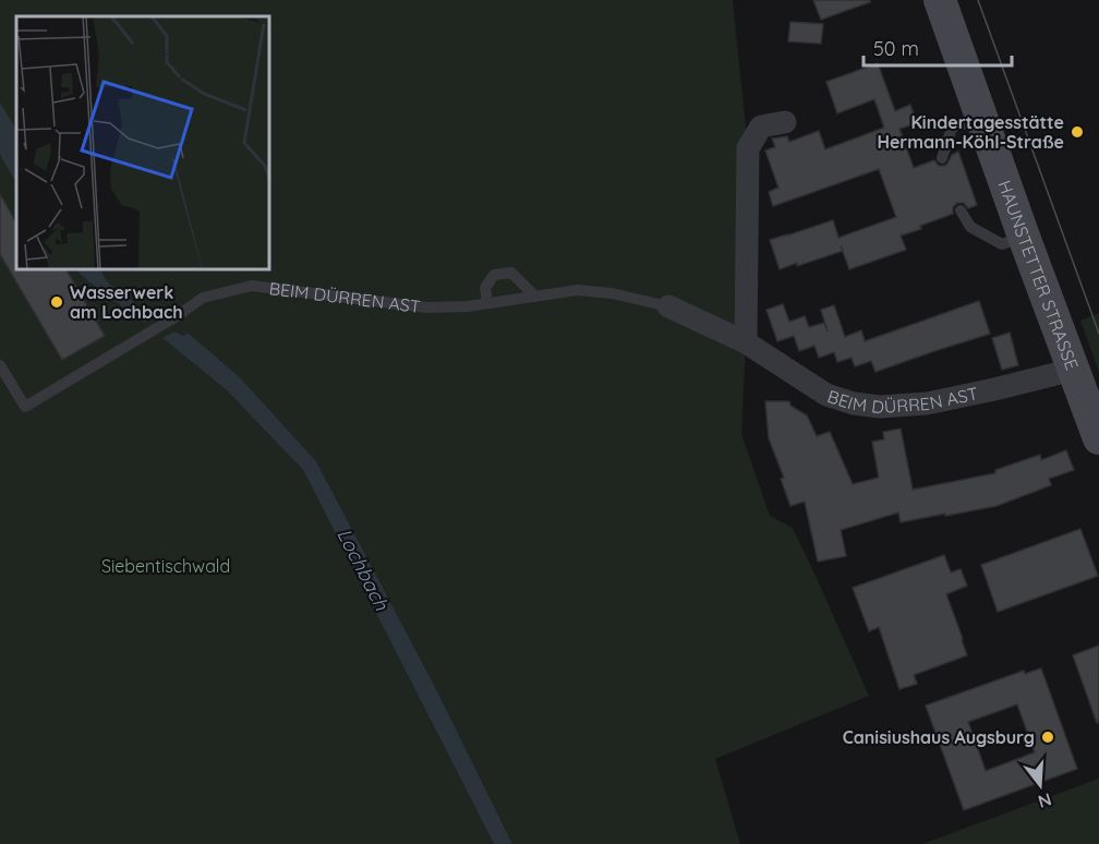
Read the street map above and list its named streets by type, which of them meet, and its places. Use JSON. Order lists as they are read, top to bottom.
{
  "streets": {
    "main road": ["HAUNSTETTER STRASSE"],
    "street": ["BEIM DÜRREN AST"]
  },
  "crossings": [
    ["HAUNSTETTER STRASSE", "BEIM DÜRREN AST"]
  ],
  "water": ["Lochbach"],
  "parks": ["Siebentischwald"],
  "places": ["Kindertagesstätte Hermann-Köhl-Straße", "Wasserwerk am Lochbach", "Canisiushaus Augsburg"],
  "scale_bar": "50 m",
  "north": "bottom"
}
